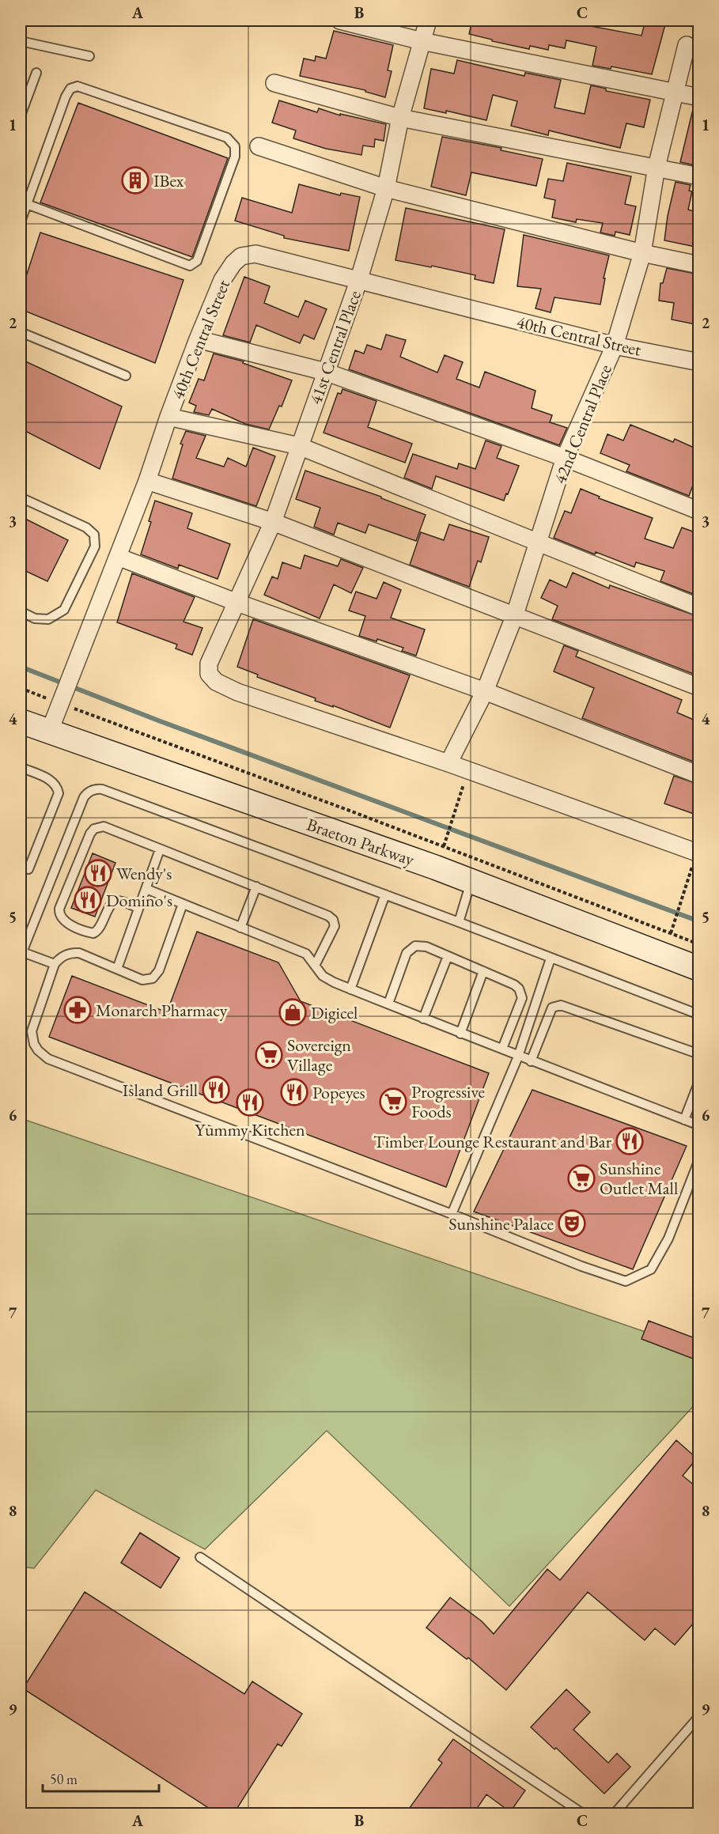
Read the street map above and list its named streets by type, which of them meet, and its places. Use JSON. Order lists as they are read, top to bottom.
{
  "streets": {
    "main road": ["Braeton Parkway"],
    "street": ["40th Central Street", "41st Central Place", "42nd Central Place"]
  },
  "crossings": [
    ["40th Central Street", "41st Central Place"],
    ["40th Central Street", "42nd Central Place"],
    ["40th Central Street", "Braeton Parkway"],
    ["41st Central Place", "42nd Central Place"]
  ],
  "places": {
    "building": ["IBex"],
    "restaurant": [
      "Wendy's",
      "Domino's",
      "Island Grill",
      "Popeyes",
      "Yummy Kitchen",
      "Timber Lounge Restaurant and Bar"
    ],
    "pharmacy": ["Monarch Pharmacy"],
    "shop": ["Digicel"],
    "supermarket": ["Sovereign Village", "Progressive Foods", "Sunshine Outlet Mall"],
    "theatre": ["Sunshine Palace"]
  },
  "scale_bar": "50 m",
  "grid": {
    "columns": ["A", "B", "C"],
    "rows": [
      "1",
      "2",
      "3",
      "4",
      "5",
      "6",
      "7",
      "8",
      "9"
    ]
  }
}
